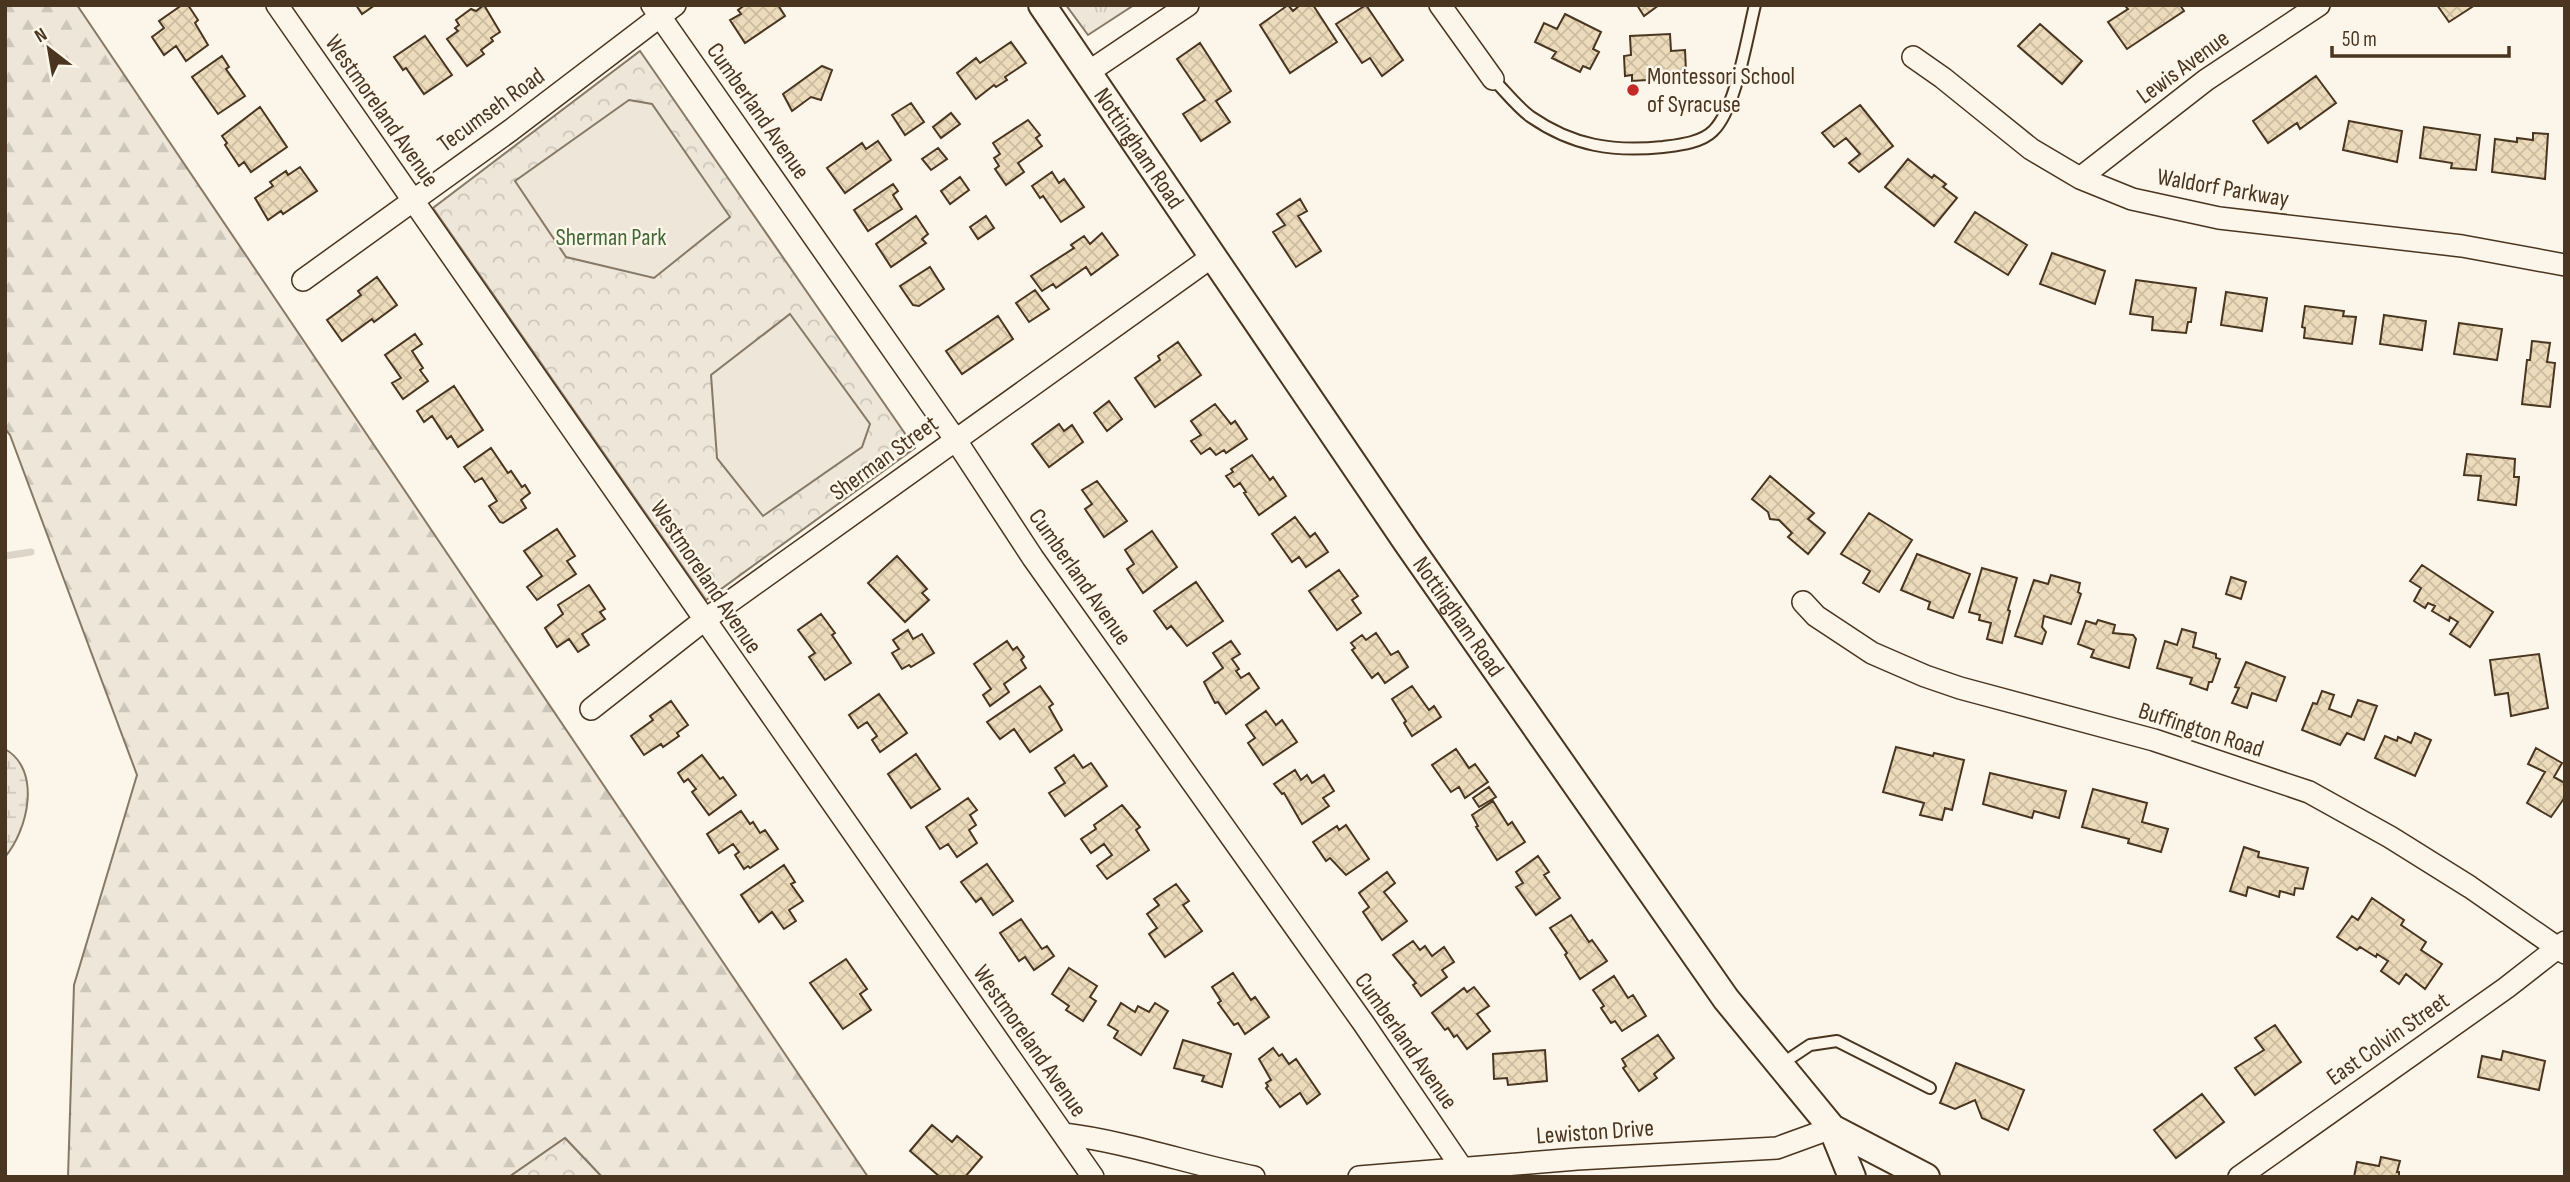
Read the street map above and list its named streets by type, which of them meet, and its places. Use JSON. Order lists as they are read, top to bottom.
{
  "streets": {
    "street": [
      "Lewis Avenue",
      "Tecumseh Road",
      "Westmoreland Avenue",
      "Cumberland Avenue",
      "Nottingham Road",
      "Waldorf Parkway",
      "Sherman Street",
      "Buffington Road",
      "East Colvin Street",
      "Lewiston Drive"
    ]
  },
  "crossings": [
    ["Lewis Avenue", "Waldorf Parkway"],
    ["Tecumseh Road", "Westmoreland Avenue"],
    ["Tecumseh Road", "Cumberland Avenue"],
    ["Westmoreland Avenue", "Sherman Street"],
    ["Cumberland Avenue", "Sherman Street"],
    ["Cumberland Avenue", "Lewiston Drive"],
    ["Nottingham Road", "Sherman Street"],
    ["Nottingham Road", "Lewiston Drive"],
    ["Buffington Road", "East Colvin Street"]
  ],
  "parks": ["Sherman Park"],
  "places": ["Montessori School of Syracuse"],
  "scale_bar": "50 m",
  "north": "top left"
}
